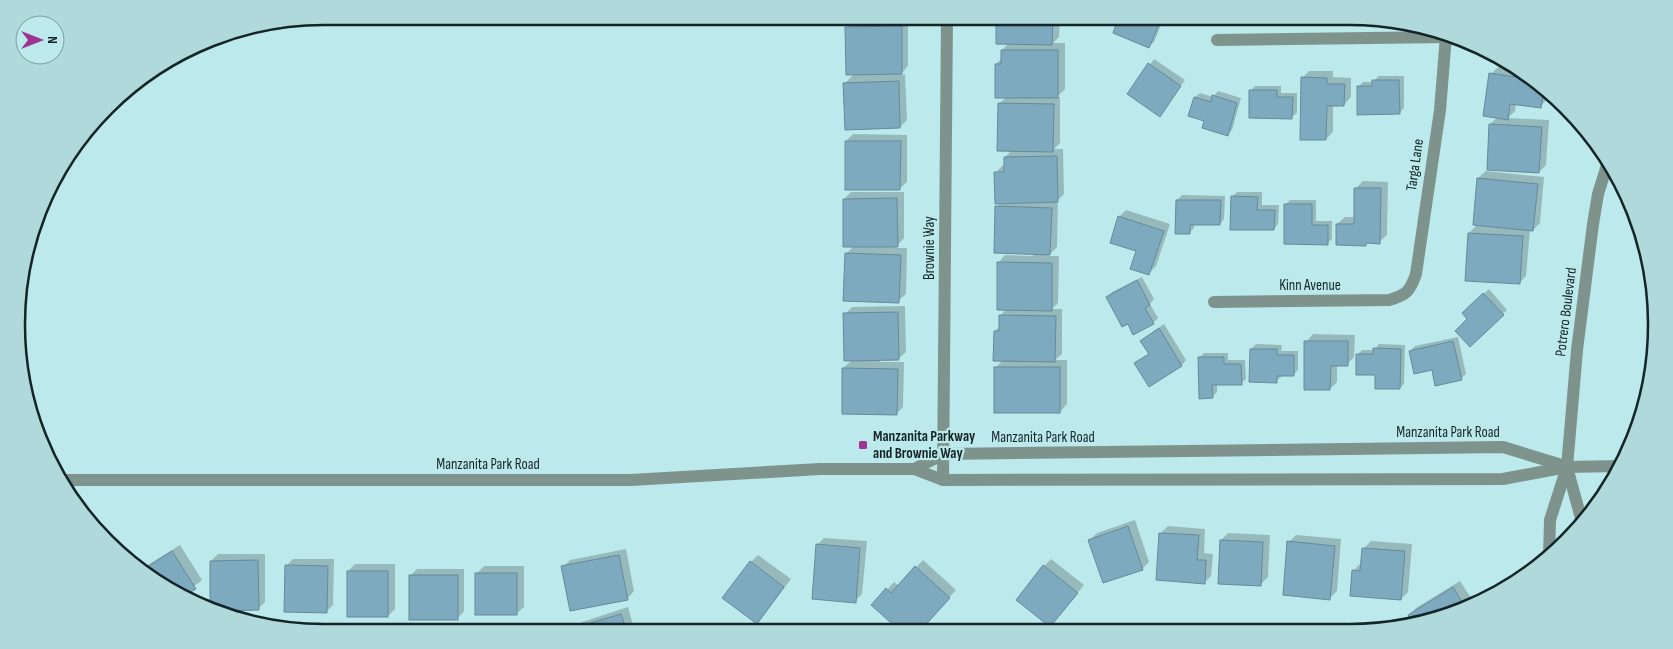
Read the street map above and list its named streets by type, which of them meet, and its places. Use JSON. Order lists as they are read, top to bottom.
{
  "streets": {
    "street": [
      "Targa Lane",
      "Brownie Way",
      "Kinn Avenue",
      "Potrero Boulevard",
      "Manzanita Park Road"
    ]
  },
  "crossings": [
    ["Targa Lane", "Kinn Avenue"],
    ["Brownie Way", "Manzanita Park Road"],
    ["Potrero Boulevard", "Manzanita Park Road"]
  ],
  "places": {
    "transit": ["Manzanita Parkway and Brownie Way"]
  },
  "north": "right"
}
